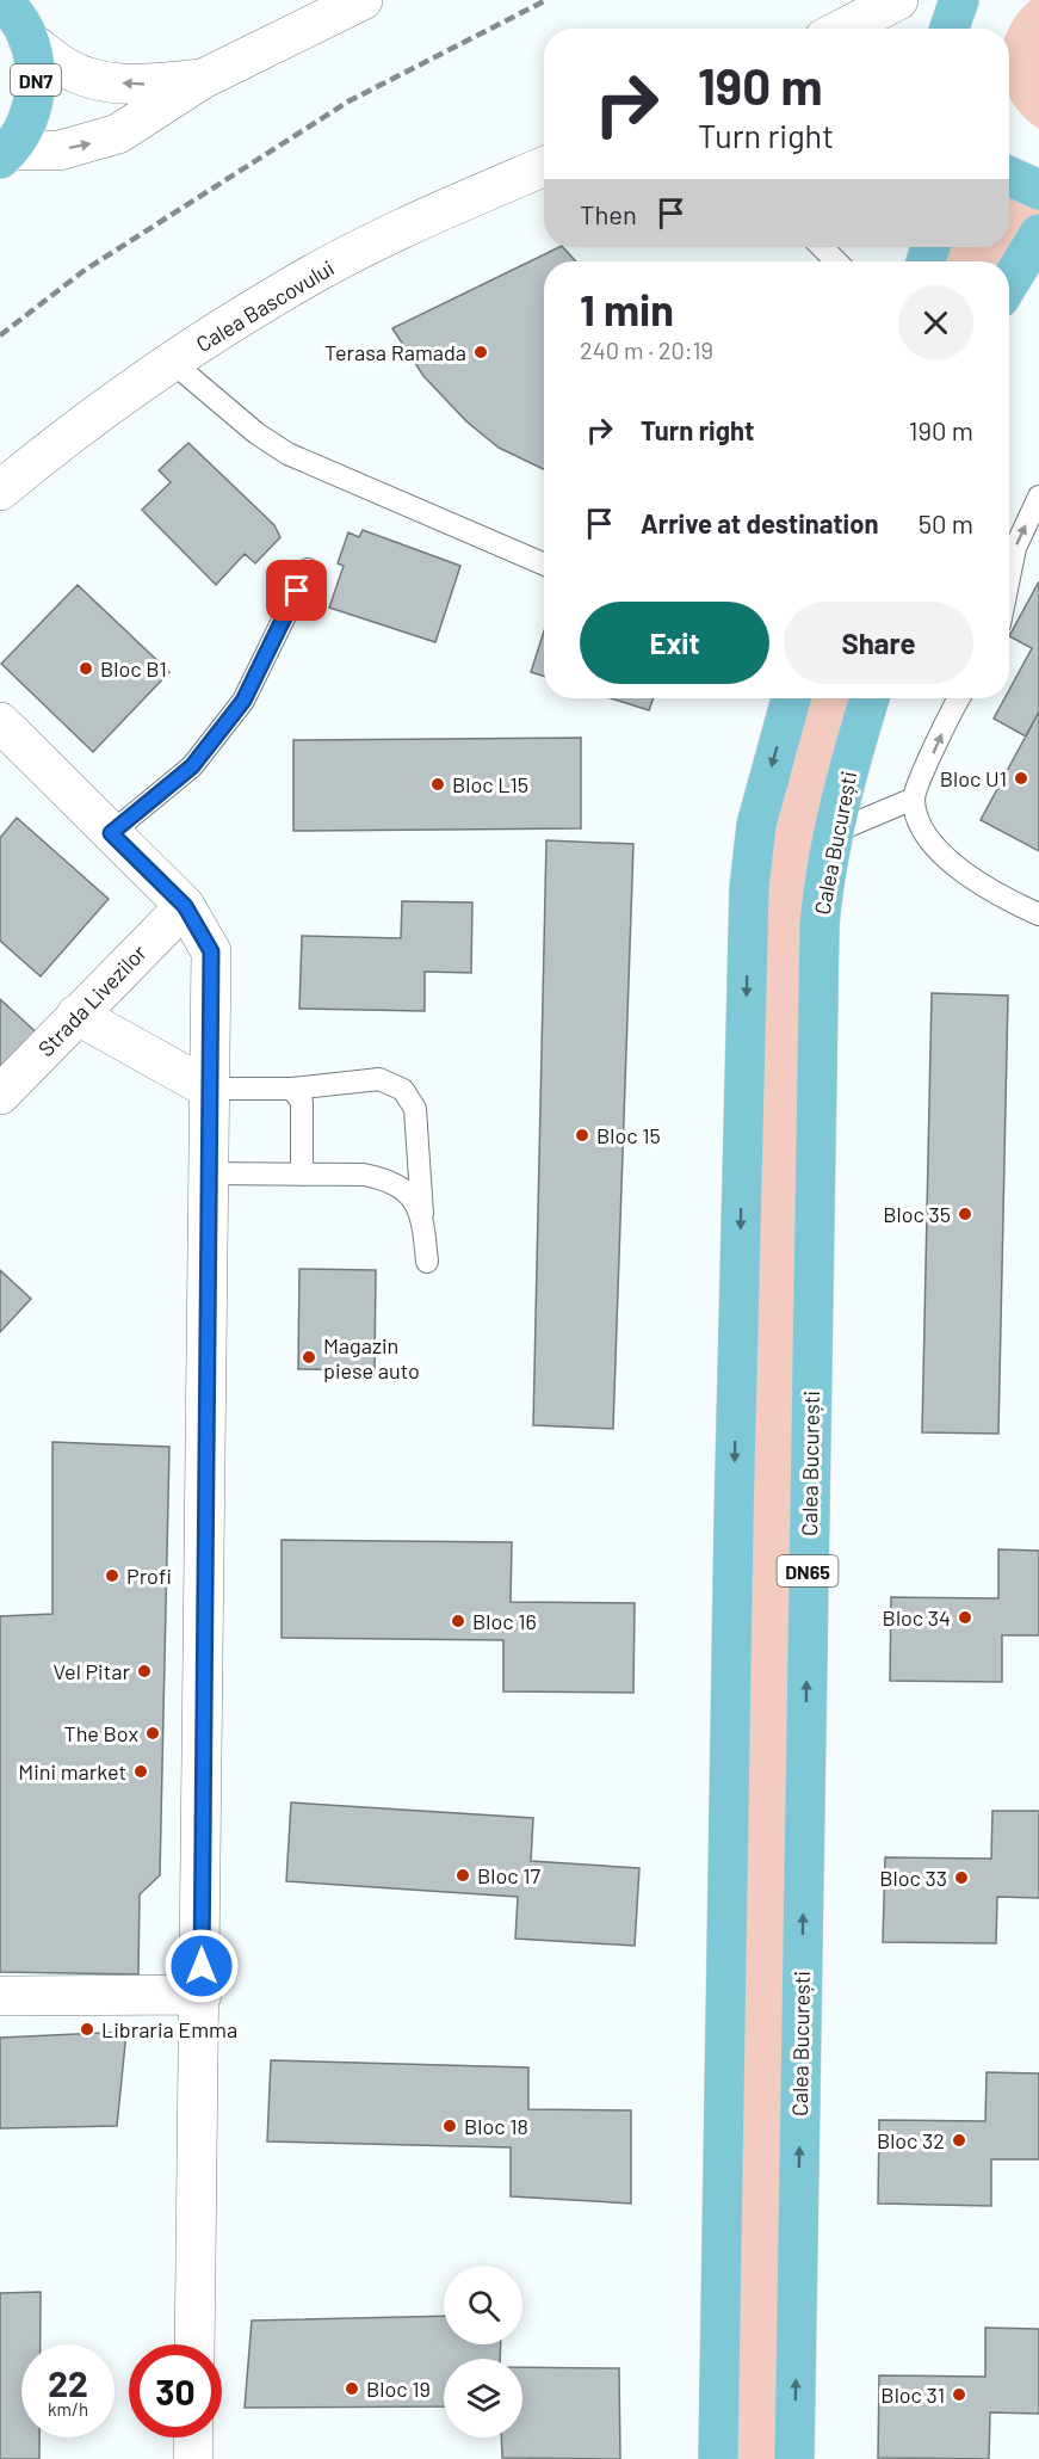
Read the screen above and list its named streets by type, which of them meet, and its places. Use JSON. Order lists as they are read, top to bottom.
{
  "streets": {
    "main road": ["DN7", "Calea București", "DN65"],
    "street": ["Calea Bascovului", "Strada Livezilor"]
  },
  "places": [
    "Terasa Ramada",
    "Bloc B1",
    "Bloc U1",
    "Bloc L15",
    "Bloc 15",
    "Bloc 35",
    "Magazin piese auto",
    "Profi",
    "Bloc 34",
    "Bloc 16",
    "Vel Pitar",
    "The Box",
    "Mini market",
    "Bloc 17",
    "Bloc 33",
    "Libraria Emma",
    "Bloc 18",
    "Bloc 32",
    "Bloc 19",
    "Bloc 31"
  ],
  "page": {
    "turn": ["190 m", "Turn right"],
    "then": "Then",
    "heading": ["1 min", "240 m · 20:19"],
    "list": [
      {
        "name": "Turn right",
        "value": "190 m"
      },
      {
        "name": "Arrive at destination",
        "value": "50 m"
      }
    ],
    "buttons": ["Exit", "Share"],
    "speed": "22 km/h",
    "limit": "30"
  }
}
